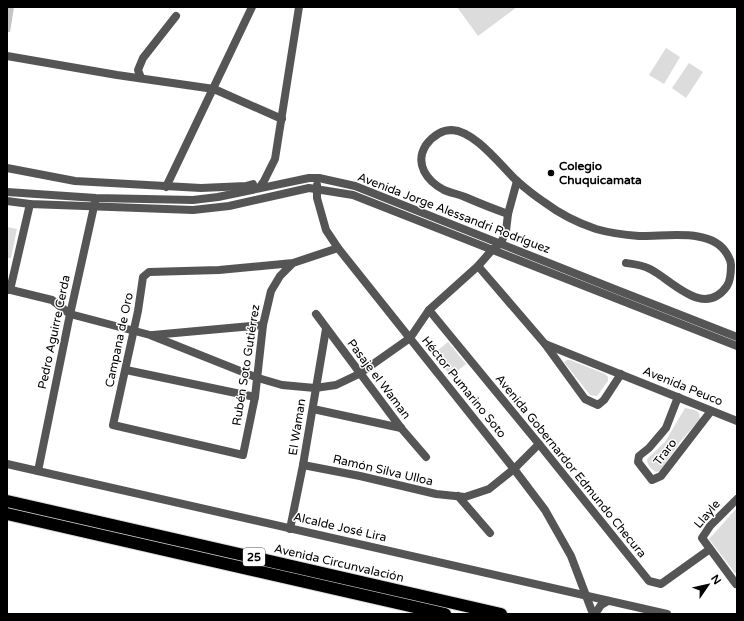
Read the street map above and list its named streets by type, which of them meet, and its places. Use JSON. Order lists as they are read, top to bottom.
{
  "streets": {
    "highway": ["25", "Avenida Circunvalación"],
    "street": [
      "Avenida Jorge Alessandri Rodríguez",
      "Pedro Aguirre Cerda",
      "Campana de Oro",
      "Rubén Soto Gutiérrez",
      "Pasaje el Waman",
      "Avenida Peuco",
      "Héctor Pumarino Soto",
      "El Waman",
      "Traro",
      "Avenida Gobernardor Edmundo Checura",
      "Ramón Silva Ulloa",
      "Llayle",
      "Alcalde José Lira"
    ]
  },
  "crossings": [
    ["Avenida Jorge Alessandri Rodríguez", "Pedro Aguirre Cerda"],
    ["Avenida Jorge Alessandri Rodríguez", "Héctor Pumarino Soto"],
    ["Pedro Aguirre Cerda", "Alcalde José Lira"],
    ["Campana de Oro", "Rubén Soto Gutiérrez"],
    ["Rubén Soto Gutiérrez", "Héctor Pumarino Soto"],
    ["Pasaje el Waman", "El Waman"],
    ["Avenida Peuco", "Traro"],
    ["Héctor Pumarino Soto", "Ramón Silva Ulloa"],
    ["Héctor Pumarino Soto", "Alcalde José Lira"],
    ["El Waman", "Ramón Silva Ulloa"],
    ["El Waman", "Alcalde José Lira"],
    ["Avenida Gobernardor Edmundo Checura", "Ramón Silva Ulloa"],
    ["Avenida Gobernardor Edmundo Checura", "Llayle"]
  ],
  "places": ["Colegio Chuquicamata"],
  "north": "top right"
}
